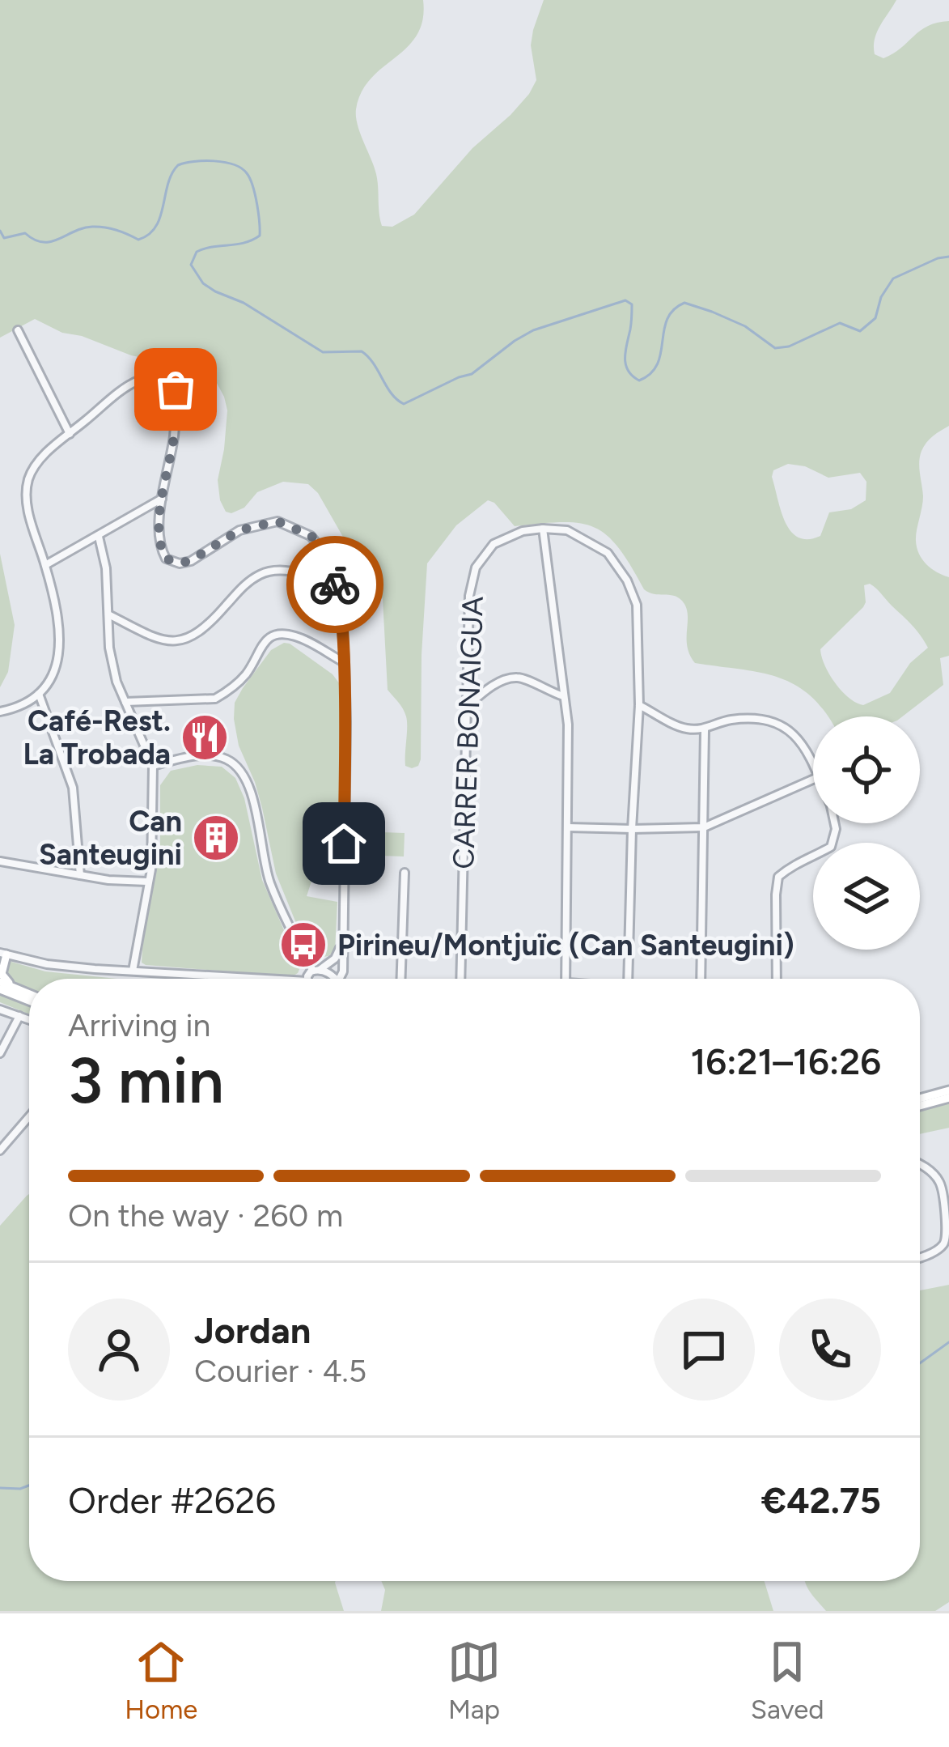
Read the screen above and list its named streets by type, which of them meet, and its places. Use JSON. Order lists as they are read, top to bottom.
{
  "streets": {
    "street": ["CARRER BONAIGUA"]
  },
  "places": {
    "restaurant": ["Café-Rest. La Trobada"],
    "building": ["Can Santeugini"],
    "bus stop": ["Pirineu/Montjuïc (Can Santeugini)"]
  },
  "page": {
    "heading": ["3 min", "Arriving in", "16:21–16:26"],
    "panel": [
      "Jordan",
      "Courier · 4.5",
      "Order #2626",
      "€42.75"
    ],
    "bar": "On the way · 260 m",
    "tabs": ["Home", "Map", "Saved"]
  }
}
